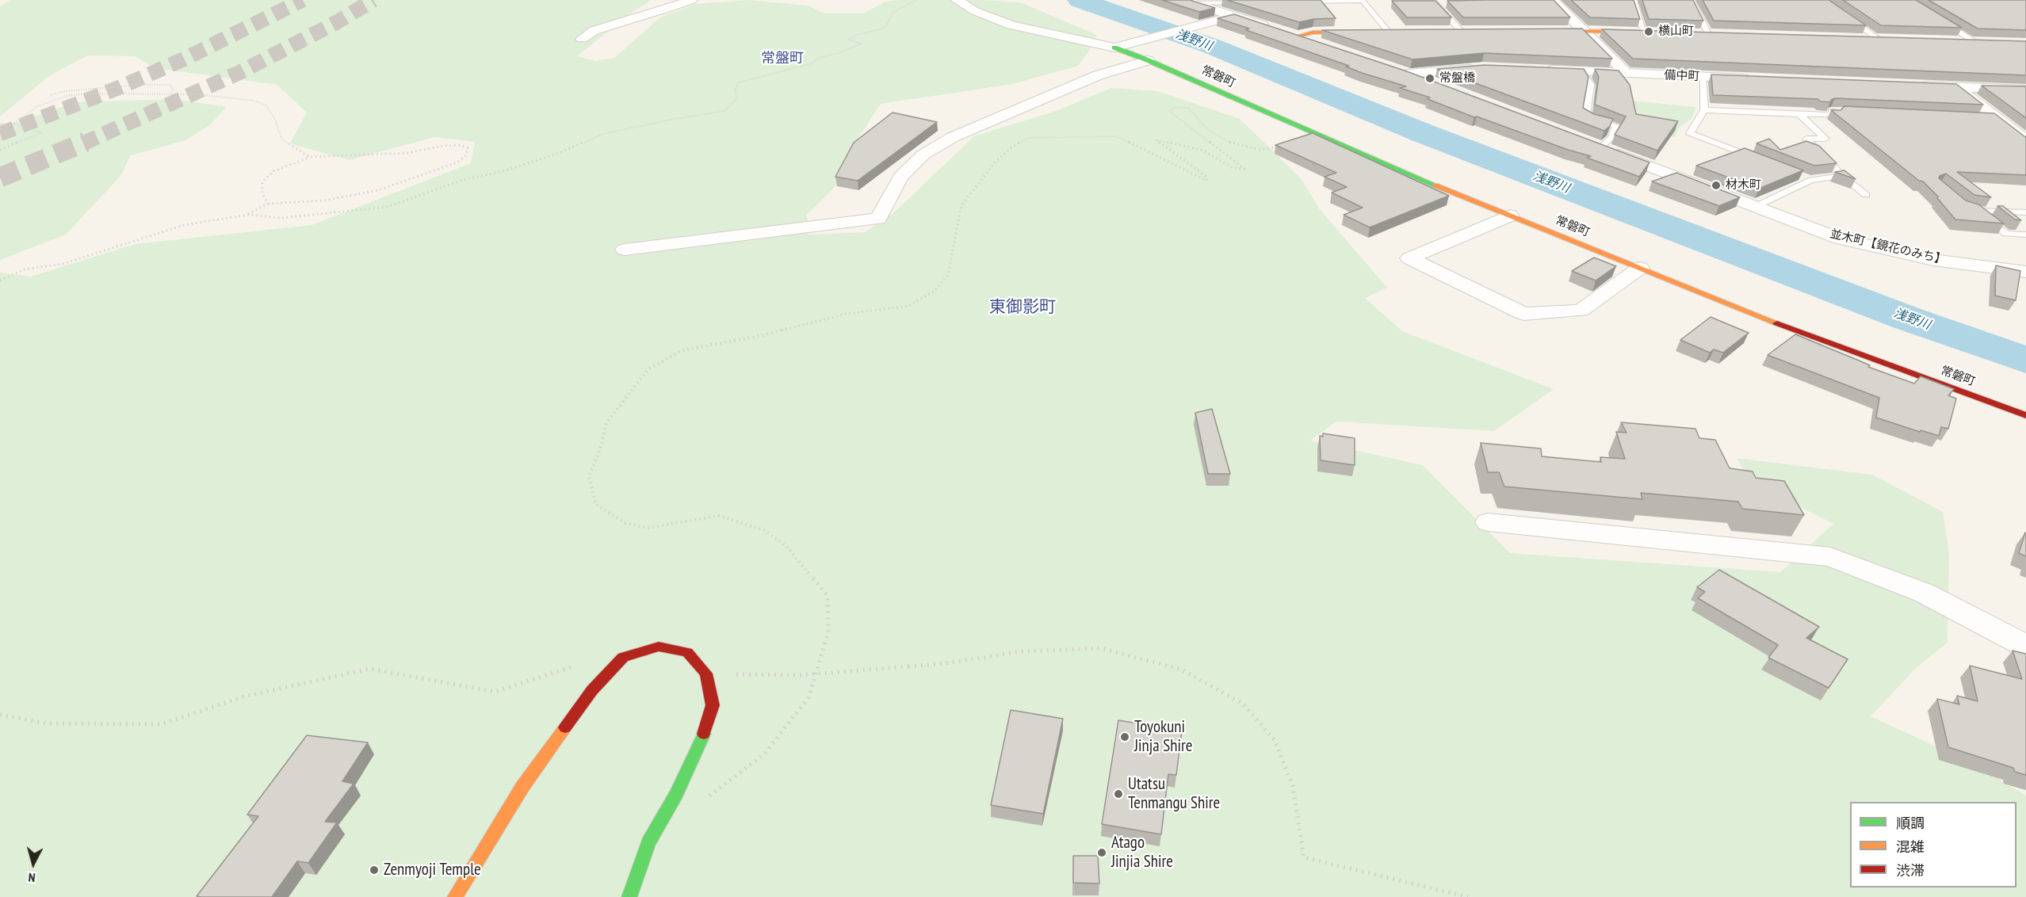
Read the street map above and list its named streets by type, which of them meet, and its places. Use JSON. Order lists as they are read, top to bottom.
{
  "streets": {
    "street": ["備中町", "常磐町", "並木町【鏡花のみち】"]
  },
  "districts": ["常盤町", "東御影町"],
  "water": ["浅野川"],
  "places": [
    "横山町",
    "常盤橋",
    "材木町",
    "Toyokuni Jinja Shire",
    "Utatsu Tenmangu Shire",
    "Atago Jinjia Shire",
    "Zenmyoji Temple"
  ],
  "legend": ["順調", "混雑", "渋滞"],
  "north": "bottom"
}
